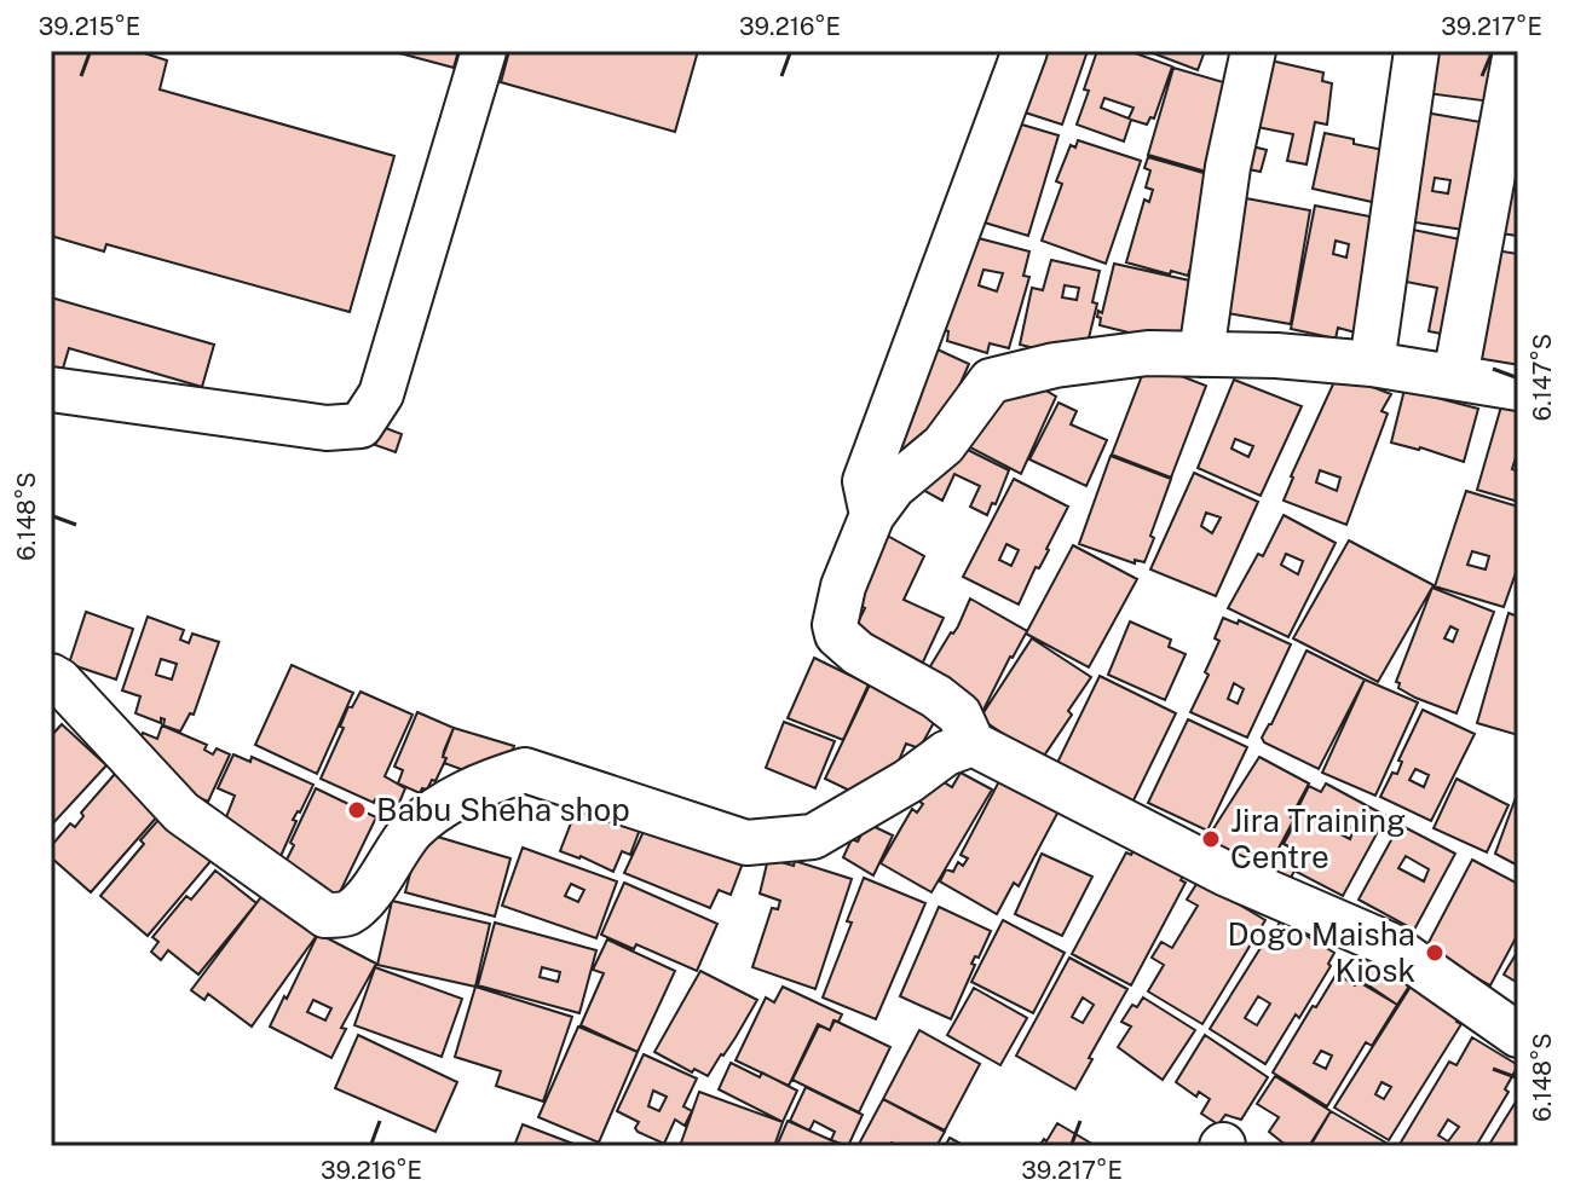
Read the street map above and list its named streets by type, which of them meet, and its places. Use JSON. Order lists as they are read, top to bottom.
{
  "places": ["Babu Sheha shop", "Jira Training Centre", "Dogo Maisha Kiosk"],
  "coordinates": [
    "39.215°E",
    "39.216°E",
    "39.217°E",
    "6.147°S",
    "6.148°S"
  ]
}
